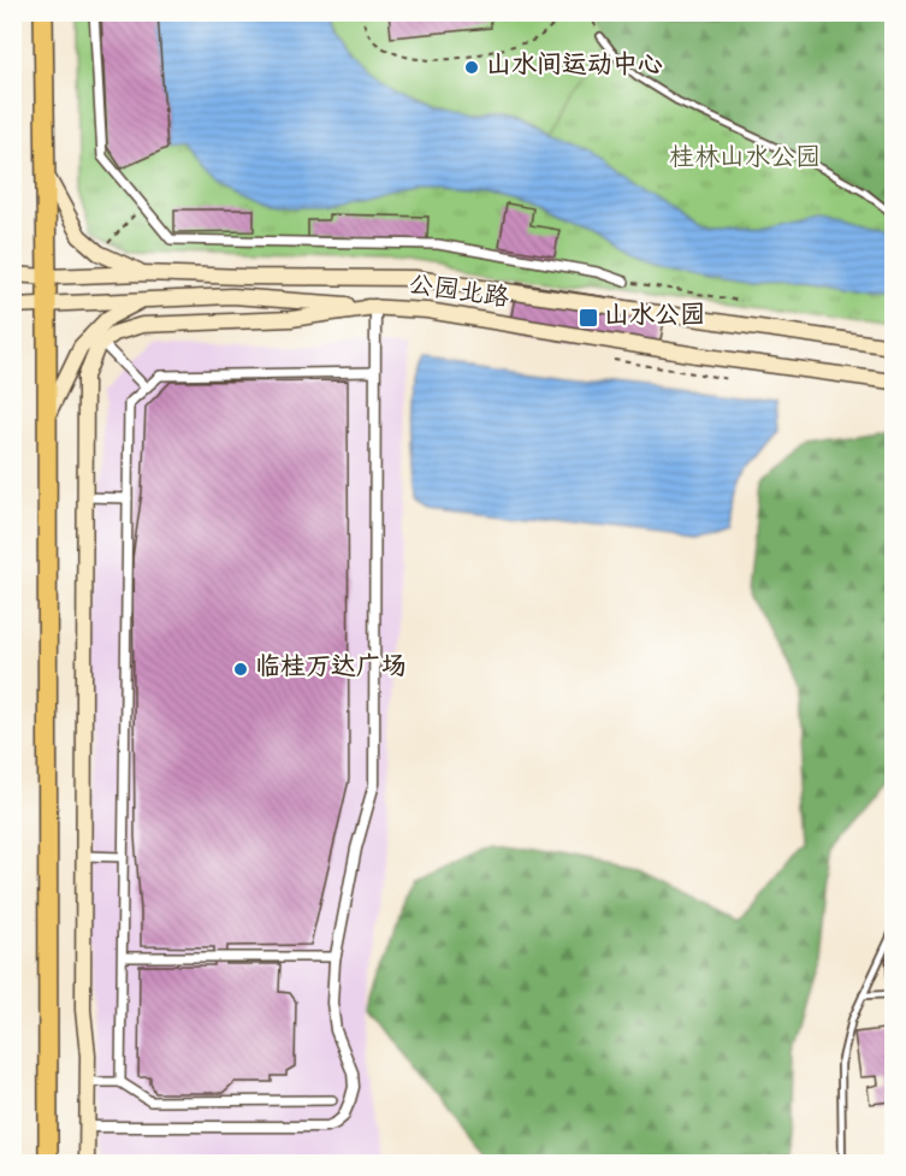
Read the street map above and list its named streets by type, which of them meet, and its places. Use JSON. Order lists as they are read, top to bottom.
{
  "streets": {
    "main road": ["公园北路"]
  },
  "parks": ["桂林山水公园"],
  "places": {
    "other": ["山水间运动中心", "临桂万达广场"],
    "transit": ["山水公园"]
  }
}
